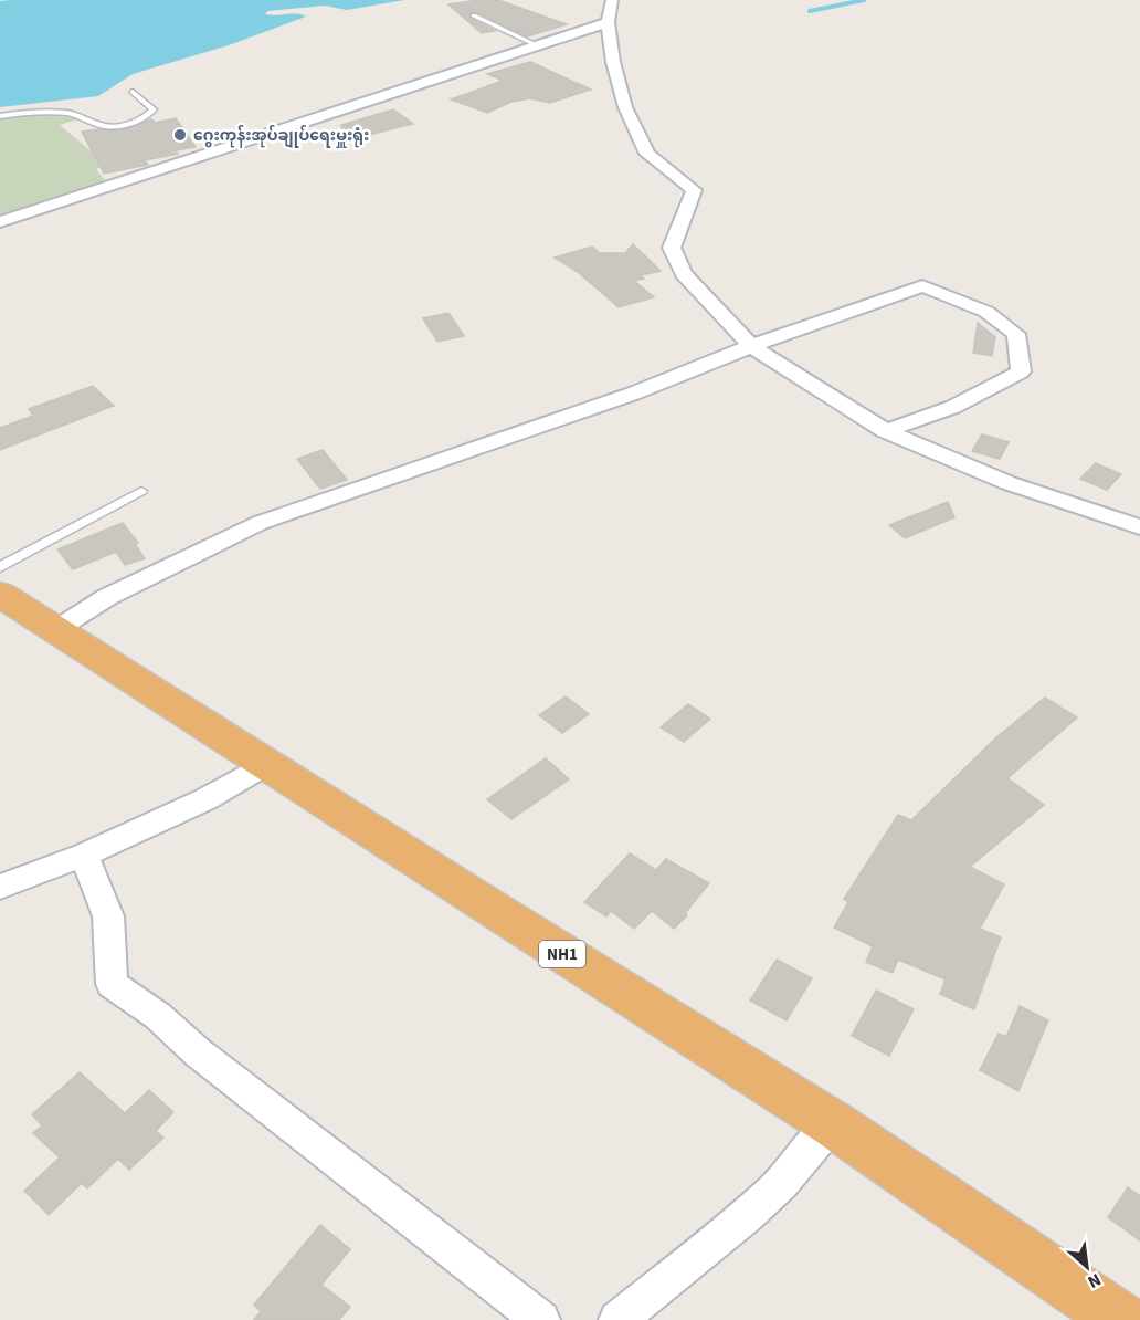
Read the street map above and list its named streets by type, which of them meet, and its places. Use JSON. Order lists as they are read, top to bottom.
{
  "streets": {
    "highway": ["NH1"]
  },
  "places": ["ဂွေးကုန်းအုပ်ချုပ်ရေးမှူးရုံး"],
  "north": "bottom right"
}
